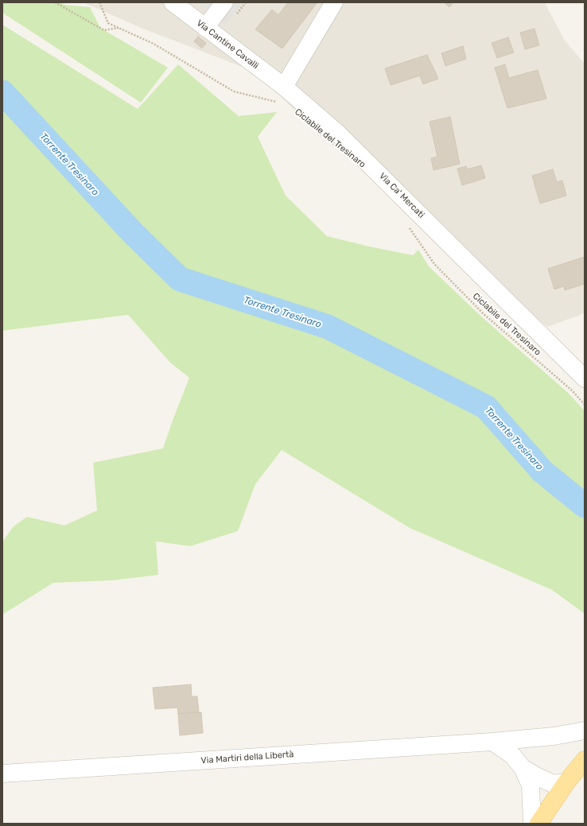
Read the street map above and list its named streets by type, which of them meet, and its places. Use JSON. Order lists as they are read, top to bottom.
{
  "streets": {
    "street": ["Via Cantine Cavalli", "Via Ca' Mercati", "Via Martiri della Libertà"],
    "path": ["Ciclabile del Tresinaro"]
  },
  "crossings": [
    ["Via Cantine Cavalli", "Via Ca' Mercati"]
  ],
  "water": ["Torrente Tresinaro"]
}
